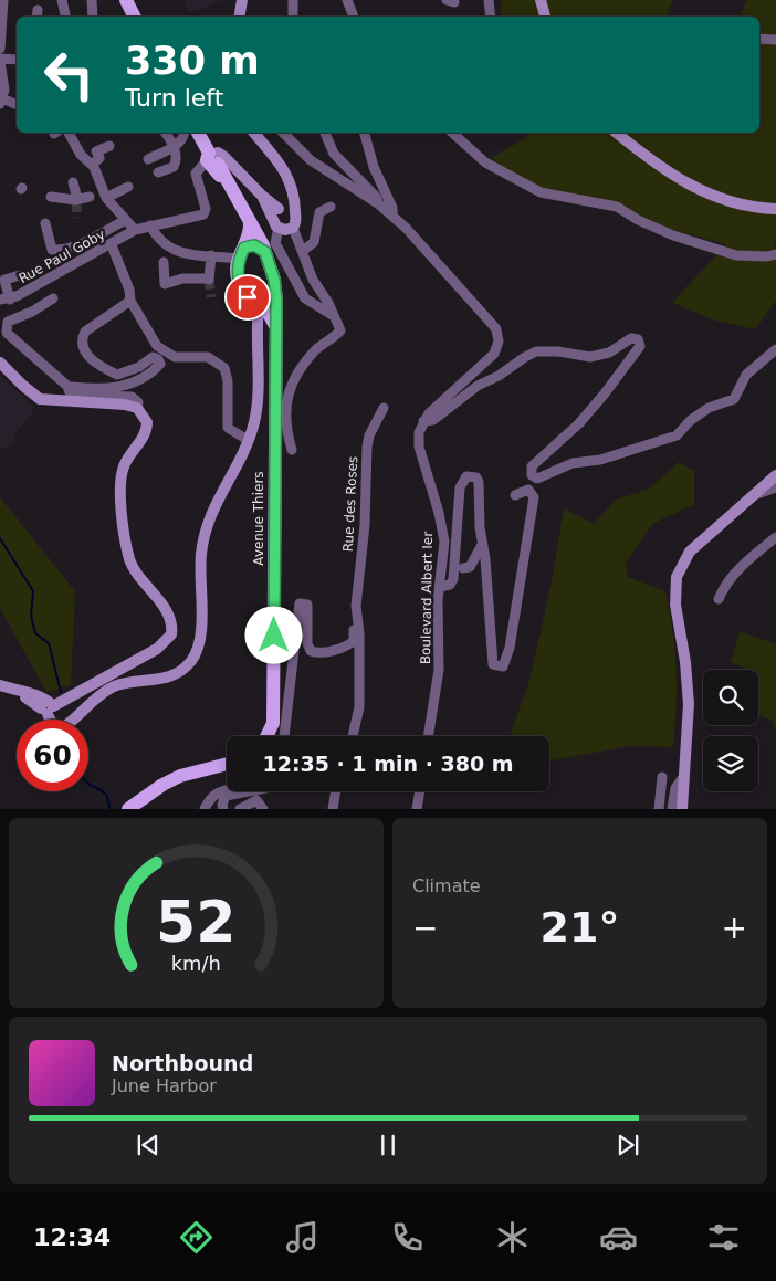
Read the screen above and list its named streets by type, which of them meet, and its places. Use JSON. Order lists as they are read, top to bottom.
{
  "streets": {
    "main road": ["Avenue Thiers"],
    "street": ["Rue Paul Goby", "Rue des Roses", "Boulevard Albert Ier"]
  },
  "crossings": [
    ["Rue Paul Goby", "Avenue Thiers"],
    ["Rue des Roses", "Avenue Thiers"]
  ],
  "page": {
    "turn": ["330 m", "Turn left"],
    "limit": "60",
    "trip": "12:35 · 1 min · 380 m",
    "tile": "Climate",
    "heat": ["−", "21°", "+"],
    "song": ["Northbound", "June Harbor"],
    "tabs": "12:34",
    "gauge": ["52", "km/h"]
  }
}
